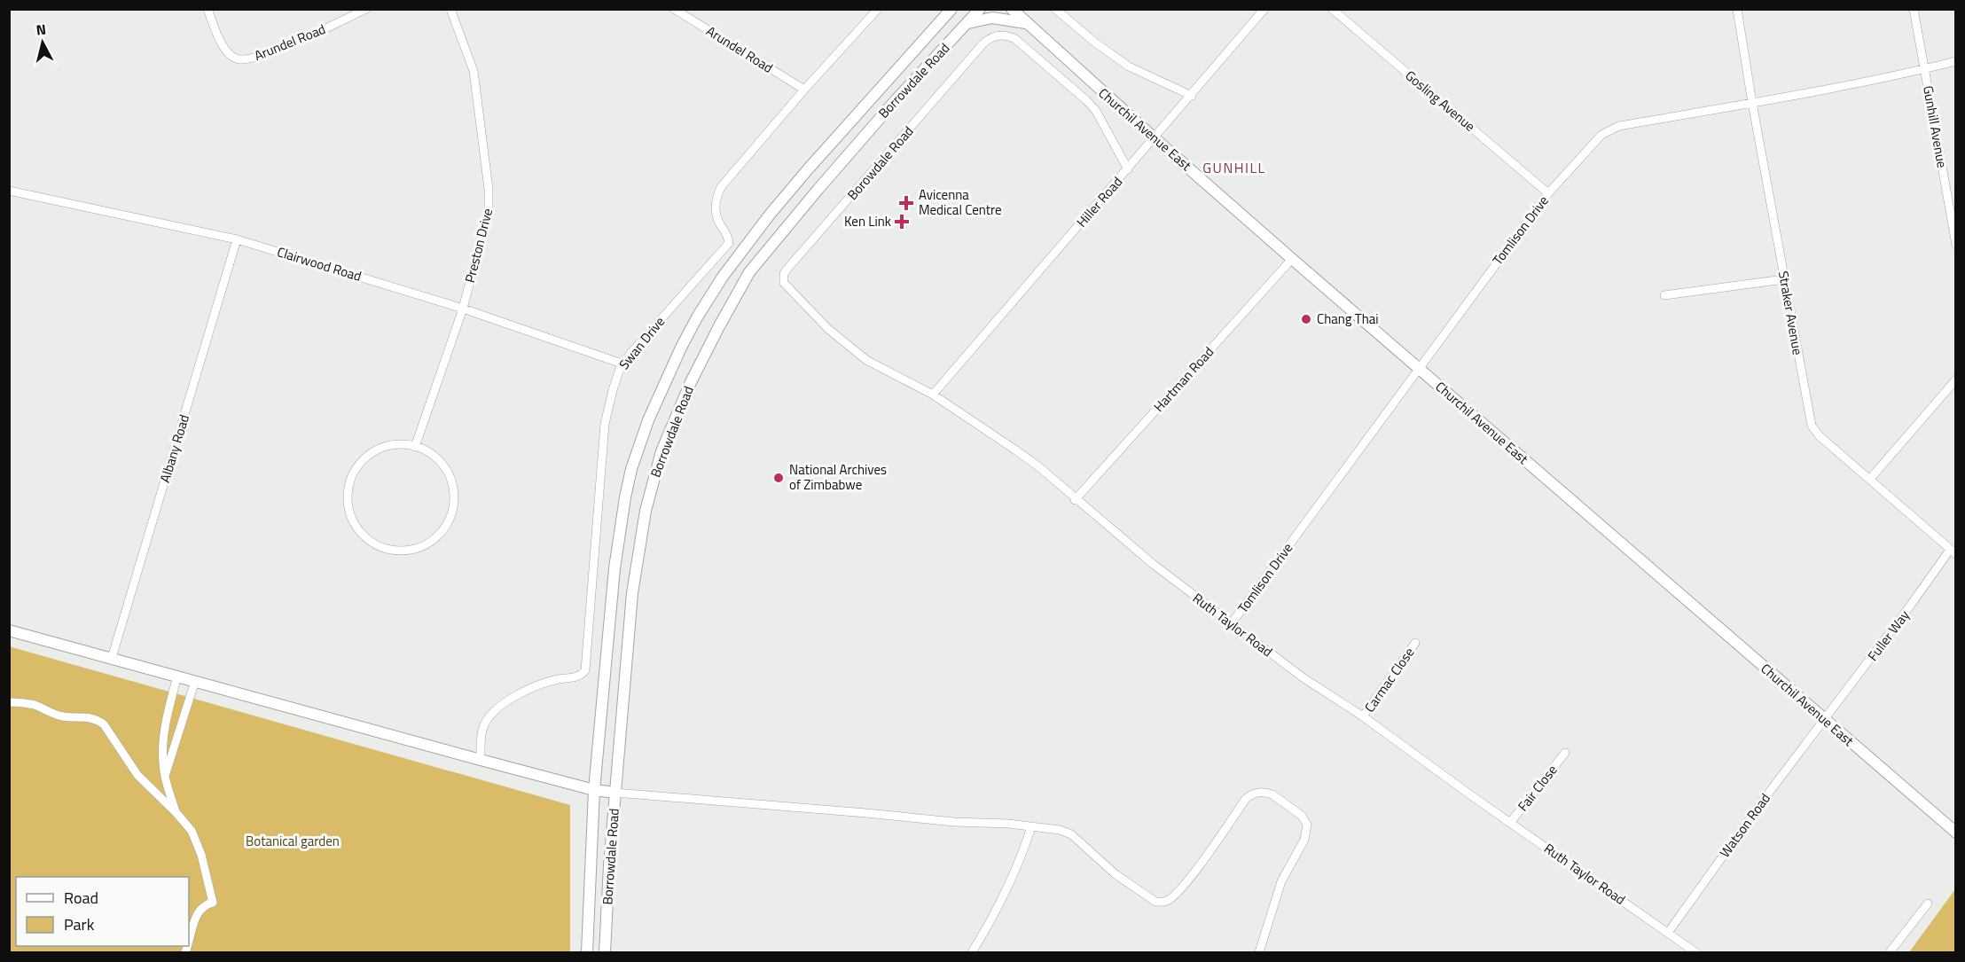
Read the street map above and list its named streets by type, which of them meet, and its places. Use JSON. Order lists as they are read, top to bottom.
{
  "streets": {
    "main road": ["Borrowdale Road", "Churchil Avenue East"],
    "street": [
      "Arundel Road",
      "Gosling Avenue",
      "Gunhill Avenue",
      "Borowdale Road",
      "Hiller Road",
      "Tomlison Drive",
      "Preston Drive",
      "Clairwood Road",
      "Straker Avenue",
      "Swan Drive",
      "Hartman Road",
      "Albany Road",
      "Ruth Taylor Road",
      "Fuller Way",
      "Carmac Close",
      "Fair Close",
      "Watson Road"
    ]
  },
  "crossings": [
    ["Arundel Road", "Swan Drive"],
    ["Gosling Avenue", "Tomlison Drive"],
    ["Gunhill Avenue", "Tomlison Drive"],
    ["Churchil Avenue East", "Borowdale Road"],
    ["Churchil Avenue East", "Hiller Road"],
    ["Churchil Avenue East", "Tomlison Drive"],
    ["Churchil Avenue East", "Hartman Road"],
    ["Churchil Avenue East", "Fuller Way"],
    ["Churchil Avenue East", "Watson Road"],
    ["Borowdale Road", "Ruth Taylor Road"],
    ["Hiller Road", "Ruth Taylor Road"],
    ["Tomlison Drive", "Straker Avenue"],
    ["Tomlison Drive", "Ruth Taylor Road"],
    ["Preston Drive", "Clairwood Road"],
    ["Clairwood Road", "Swan Drive"],
    ["Clairwood Road", "Albany Road"],
    ["Straker Avenue", "Fuller Way"],
    ["Hartman Road", "Ruth Taylor Road"],
    ["Ruth Taylor Road", "Carmac Close"],
    ["Ruth Taylor Road", "Fair Close"],
    ["Ruth Taylor Road", "Watson Road"],
    ["Fuller Way", "Watson Road"]
  ],
  "districts": ["GUNHILL"],
  "parks": ["Botanical garden"],
  "places": {
    "health": ["Avicenna Medical Centre", "Ken Link"],
    "other": ["Chang Thai", "National Archives of Zimbabwe"]
  },
  "legend": ["Road", "Park"],
  "north": "top"
}
